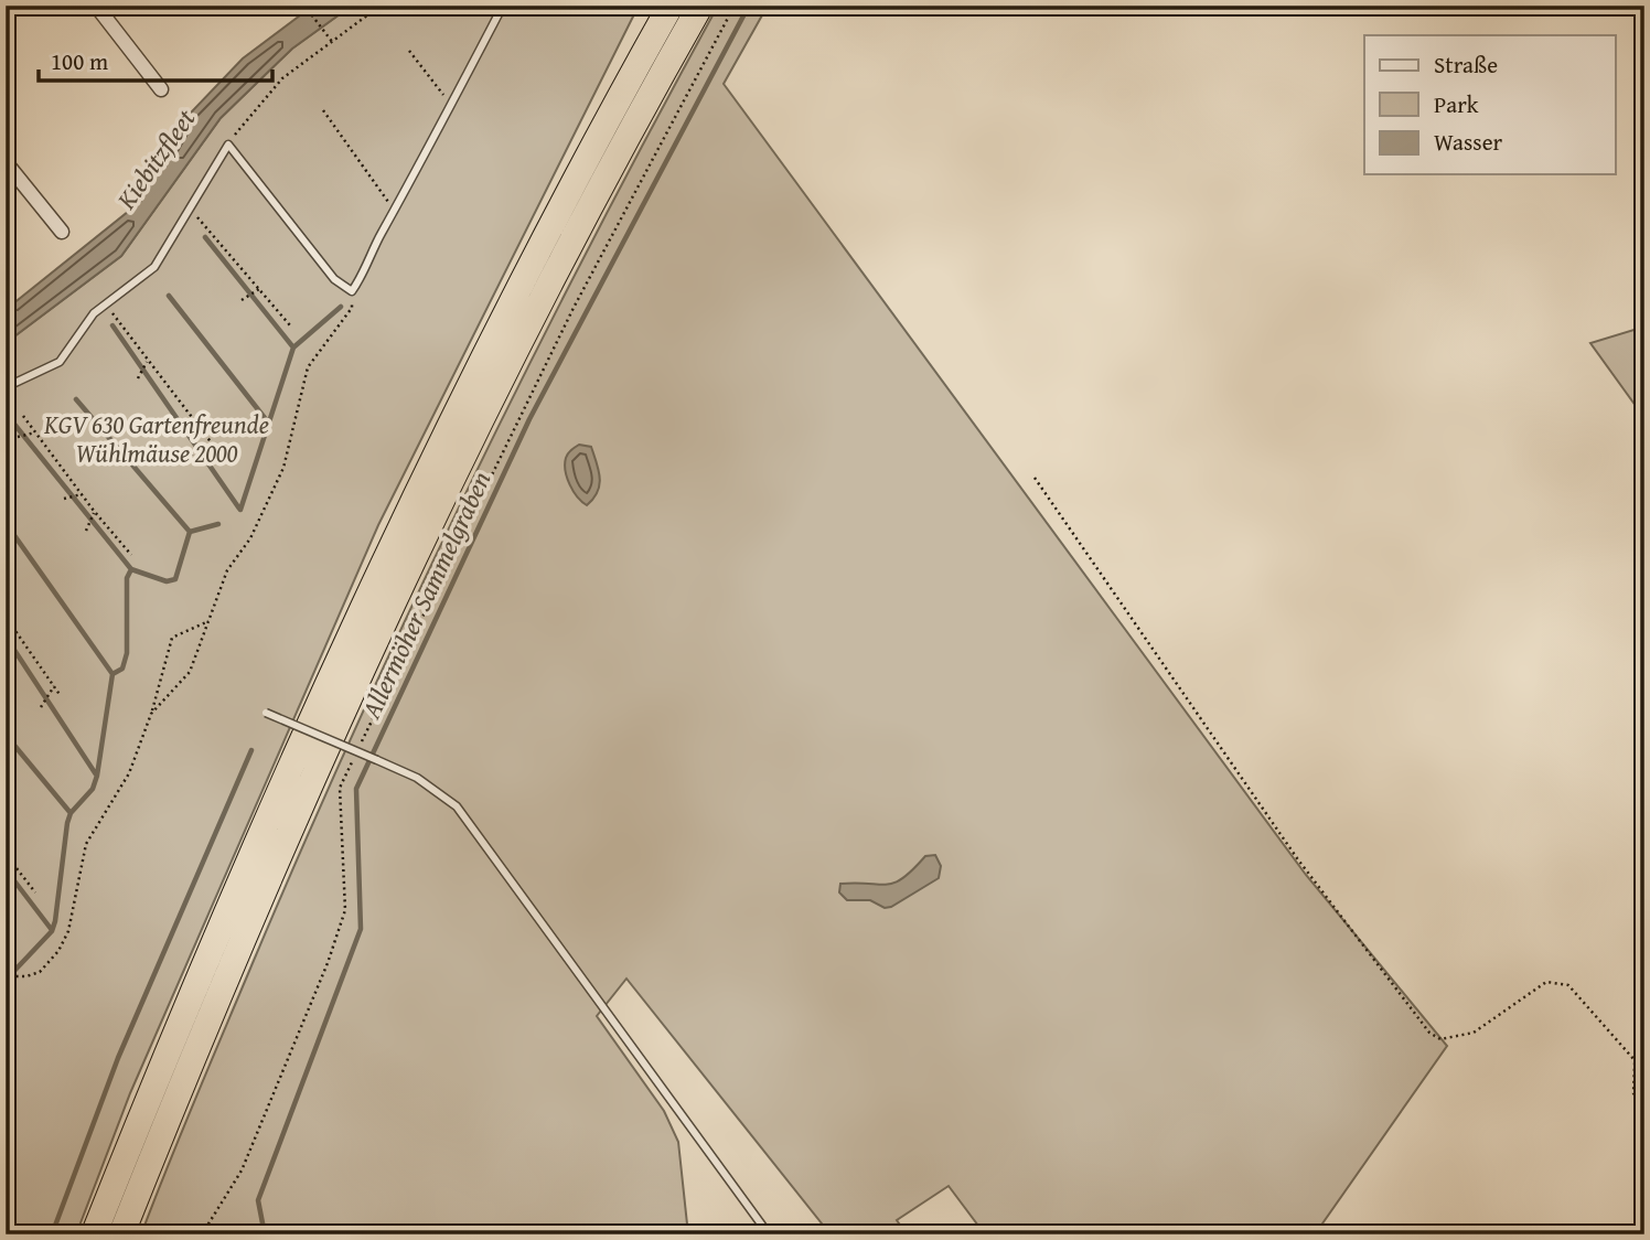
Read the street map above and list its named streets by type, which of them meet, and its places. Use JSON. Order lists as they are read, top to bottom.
{
  "water": ["Kiebitzfleet", "Allermöher Sammelgraben"],
  "parks": ["KGV 630 Gartenfreunde Wühlmäuse 2000"],
  "legend": ["Straße", "Park", "Wasser"],
  "scale_bar": "100 m"
}
